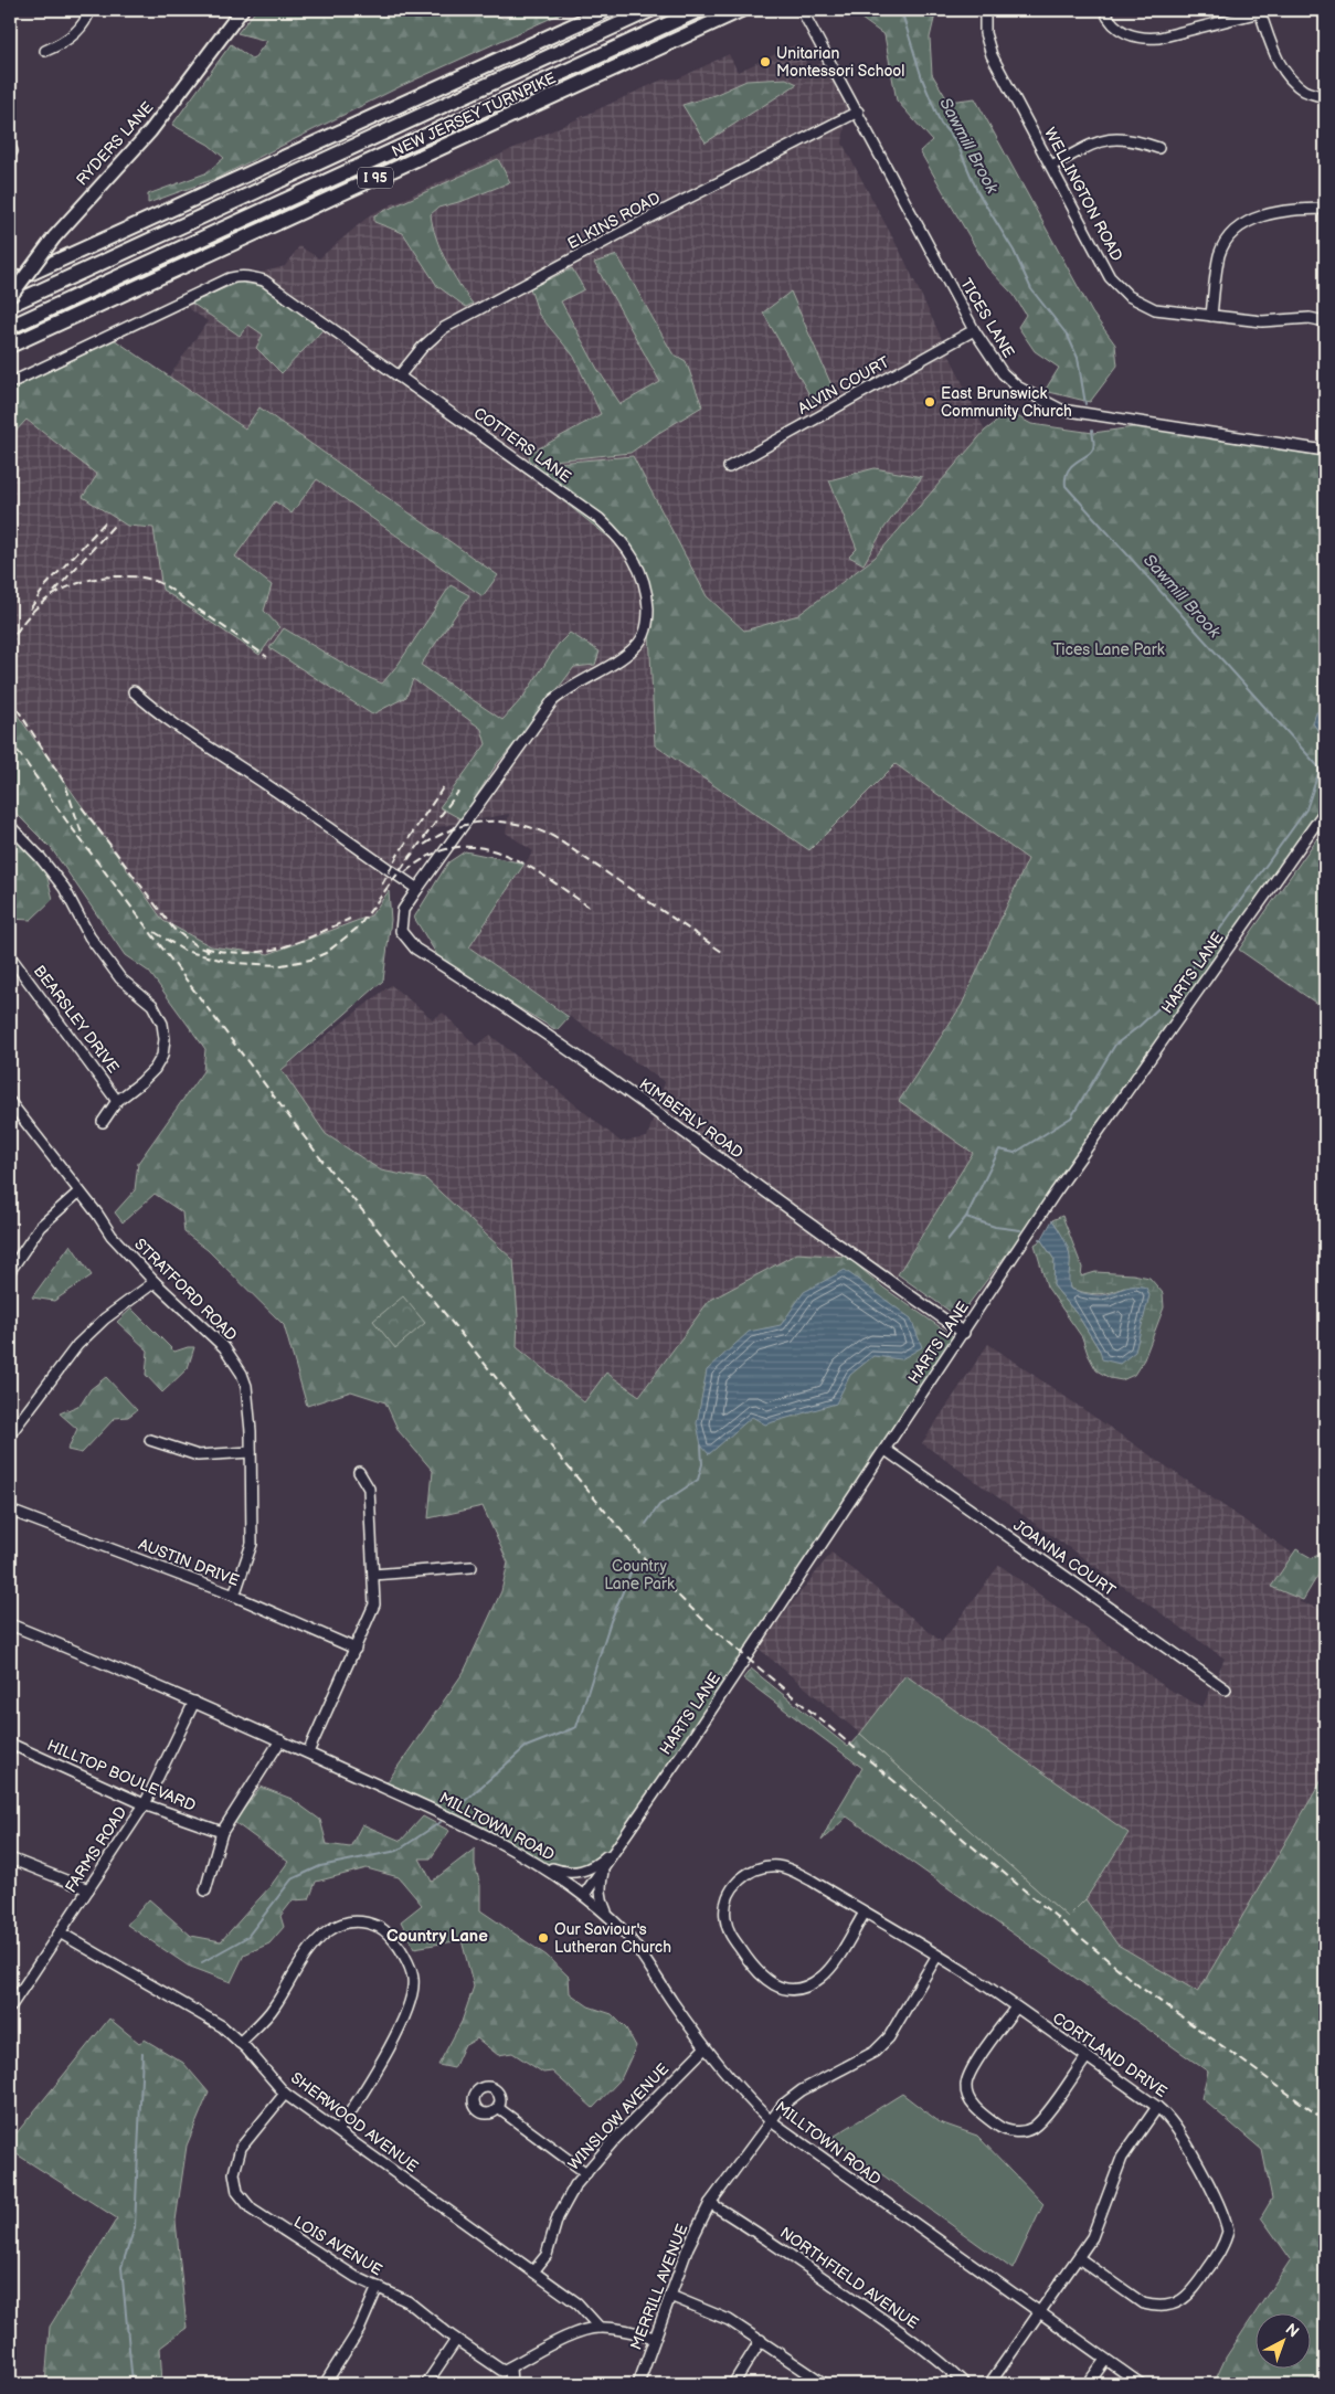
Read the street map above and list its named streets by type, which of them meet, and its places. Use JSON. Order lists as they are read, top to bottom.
{
  "streets": {
    "highway": ["NEW JERSEY TURNPIKE", "I 95"],
    "main road": ["RYDERS LANE"],
    "street": [
      "WELLINGTON ROAD",
      "ELKINS ROAD",
      "TICES LANE",
      "ALVIN COURT",
      "COTTERS LANE",
      "HARTS LANE",
      "BEARSLEY DRIVE",
      "KIMBERLY ROAD",
      "STRATFORD ROAD",
      "JOANNA COURT",
      "AUSTIN DRIVE",
      "HILLTOP BOULEVARD",
      "MILLTOWN ROAD",
      "FARMS ROAD",
      "CORTLAND DRIVE",
      "WINSLOW AVENUE",
      "SHERWOOD AVENUE",
      "LOIS AVENUE",
      "NORTHFIELD AVENUE",
      "MERRILL AVENUE"
    ]
  },
  "crossings": [
    ["ELKINS ROAD", "TICES LANE"],
    ["ELKINS ROAD", "COTTERS LANE"],
    ["TICES LANE", "ALVIN COURT"],
    ["COTTERS LANE", "KIMBERLY ROAD"],
    ["HARTS LANE", "KIMBERLY ROAD"],
    ["HARTS LANE", "JOANNA COURT"],
    ["HARTS LANE", "MILLTOWN ROAD"],
    ["STRATFORD ROAD", "AUSTIN DRIVE"],
    ["HILLTOP BOULEVARD", "FARMS ROAD"],
    ["MILLTOWN ROAD", "FARMS ROAD"],
    ["MILLTOWN ROAD", "WINSLOW AVENUE"],
    ["MILLTOWN ROAD", "MERRILL AVENUE"],
    ["FARMS ROAD", "SHERWOOD AVENUE"],
    ["CORTLAND DRIVE", "MERRILL AVENUE"],
    ["WINSLOW AVENUE", "SHERWOOD AVENUE"],
    ["SHERWOOD AVENUE", "LOIS AVENUE"],
    ["NORTHFIELD AVENUE", "MERRILL AVENUE"]
  ],
  "districts": ["Country Lane"],
  "water": ["Sawmill Brook"],
  "parks": ["Tices Lane Park", "Country Lane Park"],
  "places": ["Unitarian Montessori School", "East Brunswick Community Church", "Our Saviour's Lutheran Church"],
  "north": "top right"
}
